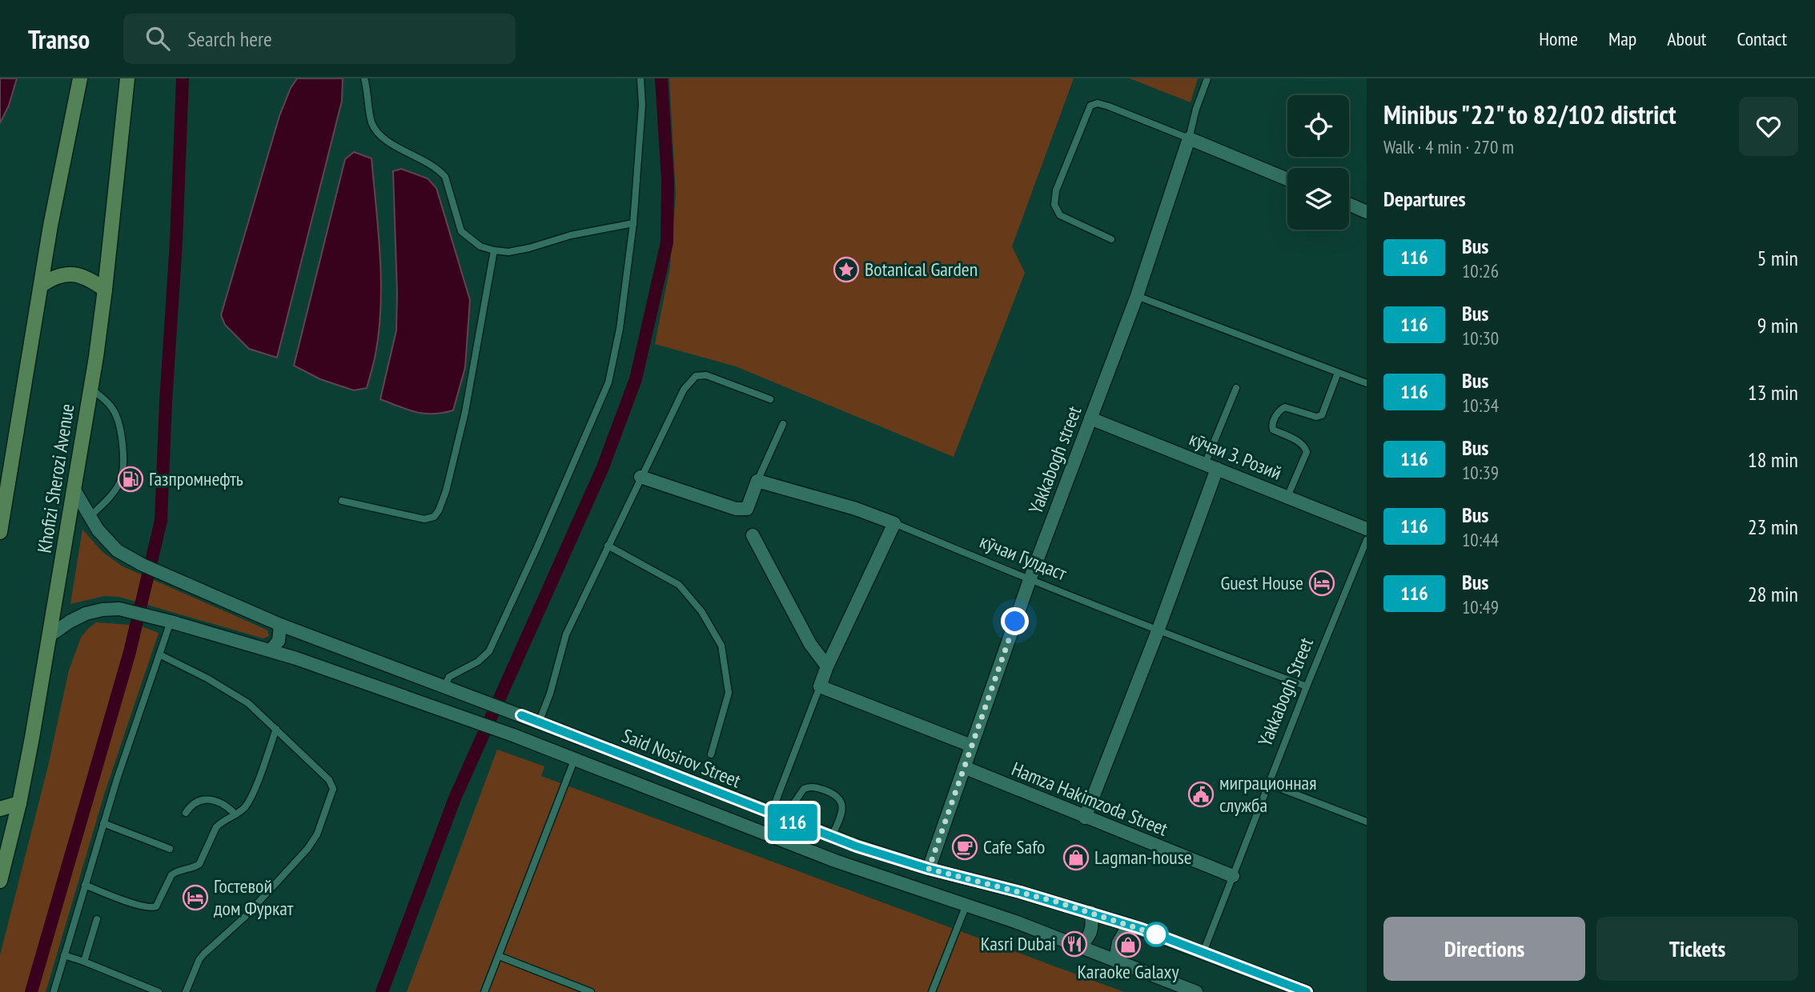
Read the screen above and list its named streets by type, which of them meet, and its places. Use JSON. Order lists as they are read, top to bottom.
{
  "streets": {
    "main road": ["Khofizi Sherozi Avenue"],
    "street": [
      "кӯчаи З. Розий",
      "Yakkabogh street",
      "Said Nosirov Street",
      "Hamza Hakimzoda Street"
    ],
    "lane": ["кӯчаи Гулдаст", "Yakkabogh Street"]
  },
  "crossings": [
    ["кӯчаи З. Розий", "Yakkabogh street"],
    ["Yakkabogh street", "кӯчаи Гулдаст"],
    ["Yakkabogh street", "Said Nosirov Street"],
    ["Yakkabogh street", "Hamza Hakimzoda Street"],
    ["Khofizi Sherozi Avenue", "Said Nosirov Street"],
    ["кӯчаи Гулдаст", "Yakkabogh Street"],
    ["Yakkabogh Street", "Said Nosirov Street"],
    ["Yakkabogh Street", "Hamza Hakimzoda Street"]
  ],
  "places": {
    "place": ["Botanical Garden"],
    "fuel station": ["Газпромнефть"],
    "hotel": ["Guest House", "Гостевой дом Фуркат"],
    "public building": ["миграционная служба"],
    "cafe": ["Cafe Safo"],
    "shop": ["Lagman-house", "Karaoke Galaxy"],
    "restaurant": ["Kasri Dubai"]
  },
  "lines": ["bus line 116"],
  "page": {
    "header": "Transo",
    "search": "Search here",
    "nav": [
      "Home",
      "Map",
      "About",
      "Contact"
    ],
    "on_map": "116",
    "heading": [
      ["Minibus \"22\" to 82/102 district", "Walk · 4 min · 270 m"],
      "Departures"
    ],
    "list": [
      {
        "mark": "116",
        "name": "Bus",
        "note": "10:26",
        "value": "5 min"
      },
      {
        "mark": "116",
        "name": "Bus",
        "note": "10:30",
        "value": "9 min"
      },
      {
        "mark": "116",
        "name": "Bus",
        "note": "10:34",
        "value": "13 min"
      },
      {
        "mark": "116",
        "name": "Bus",
        "note": "10:39",
        "value": "18 min"
      },
      {
        "mark": "116",
        "name": "Bus",
        "note": "10:44",
        "value": "23 min"
      },
      {
        "mark": "116",
        "name": "Bus",
        "note": "10:49",
        "value": "28 min"
      }
    ],
    "buttons": ["Directions", "Tickets"]
  }
}
